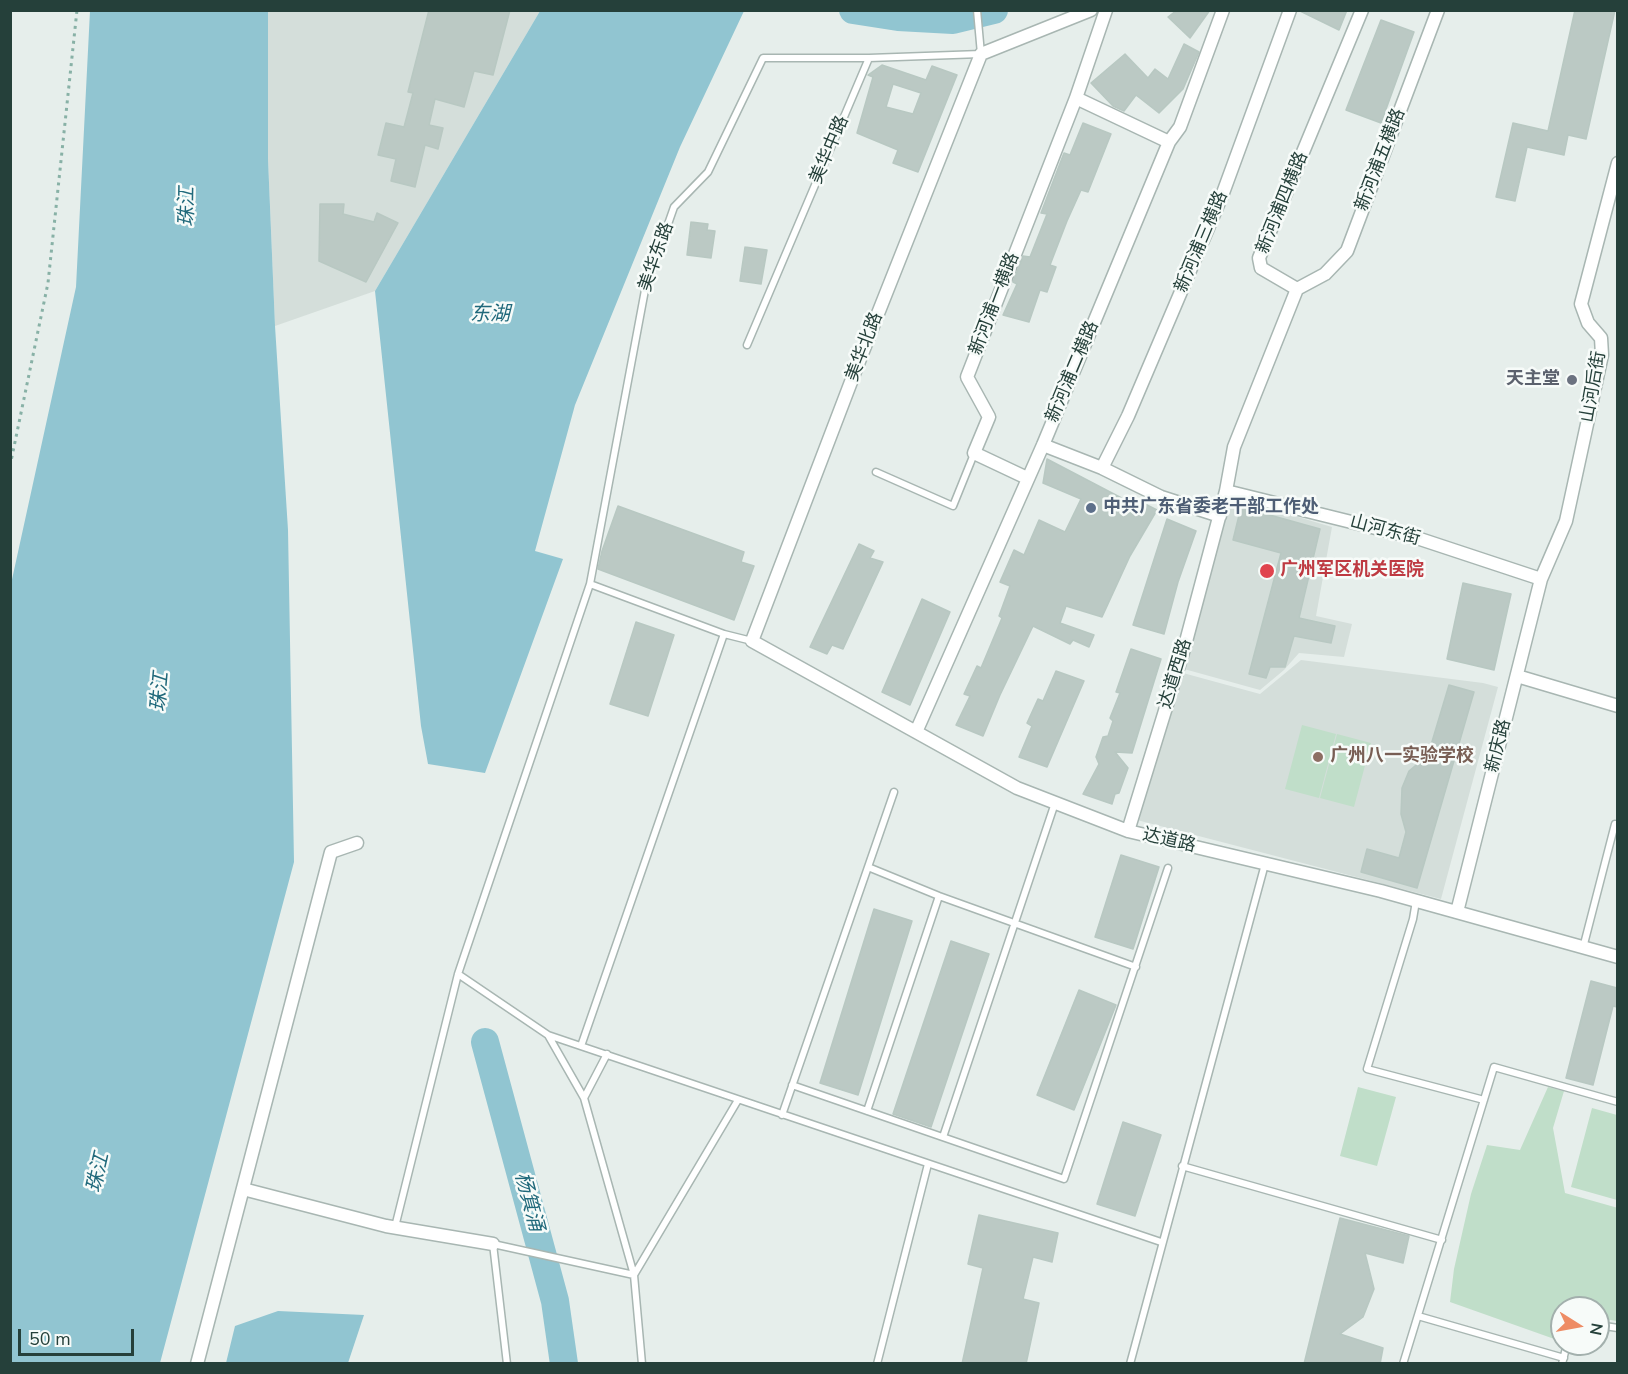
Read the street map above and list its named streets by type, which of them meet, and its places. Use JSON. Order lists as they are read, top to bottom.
{
  "streets": {
    "street": [
      "新河浦五横路",
      "新河浦四横路",
      "新河浦三横路",
      "新河浦一横路",
      "美华北路",
      "新河浦二横路",
      "山河后街",
      "山河东街",
      "达道西路",
      "新庆路",
      "达道路"
    ],
    "lane": ["美华中路", "美华东路"]
  },
  "crossings": [
    ["美华中路", "美华东路"],
    ["新河浦五横路", "新河浦四横路"],
    ["美华北路", "达道路"],
    ["新河浦二横路", "达道路"],
    ["山河后街", "山河东街"],
    ["山河后街", "新庆路"],
    ["山河东街", "新庆路"],
    ["达道西路", "达道路"],
    ["新庆路", "达道路"]
  ],
  "water": ["珠江", "东湖", "杨箕涌"],
  "places": [
    "天主堂",
    "中共广东省委老干部工作处",
    "广州军区机关医院",
    "广州八一实验学校"
  ],
  "scale_bar": "50 m",
  "north": "right"
}
